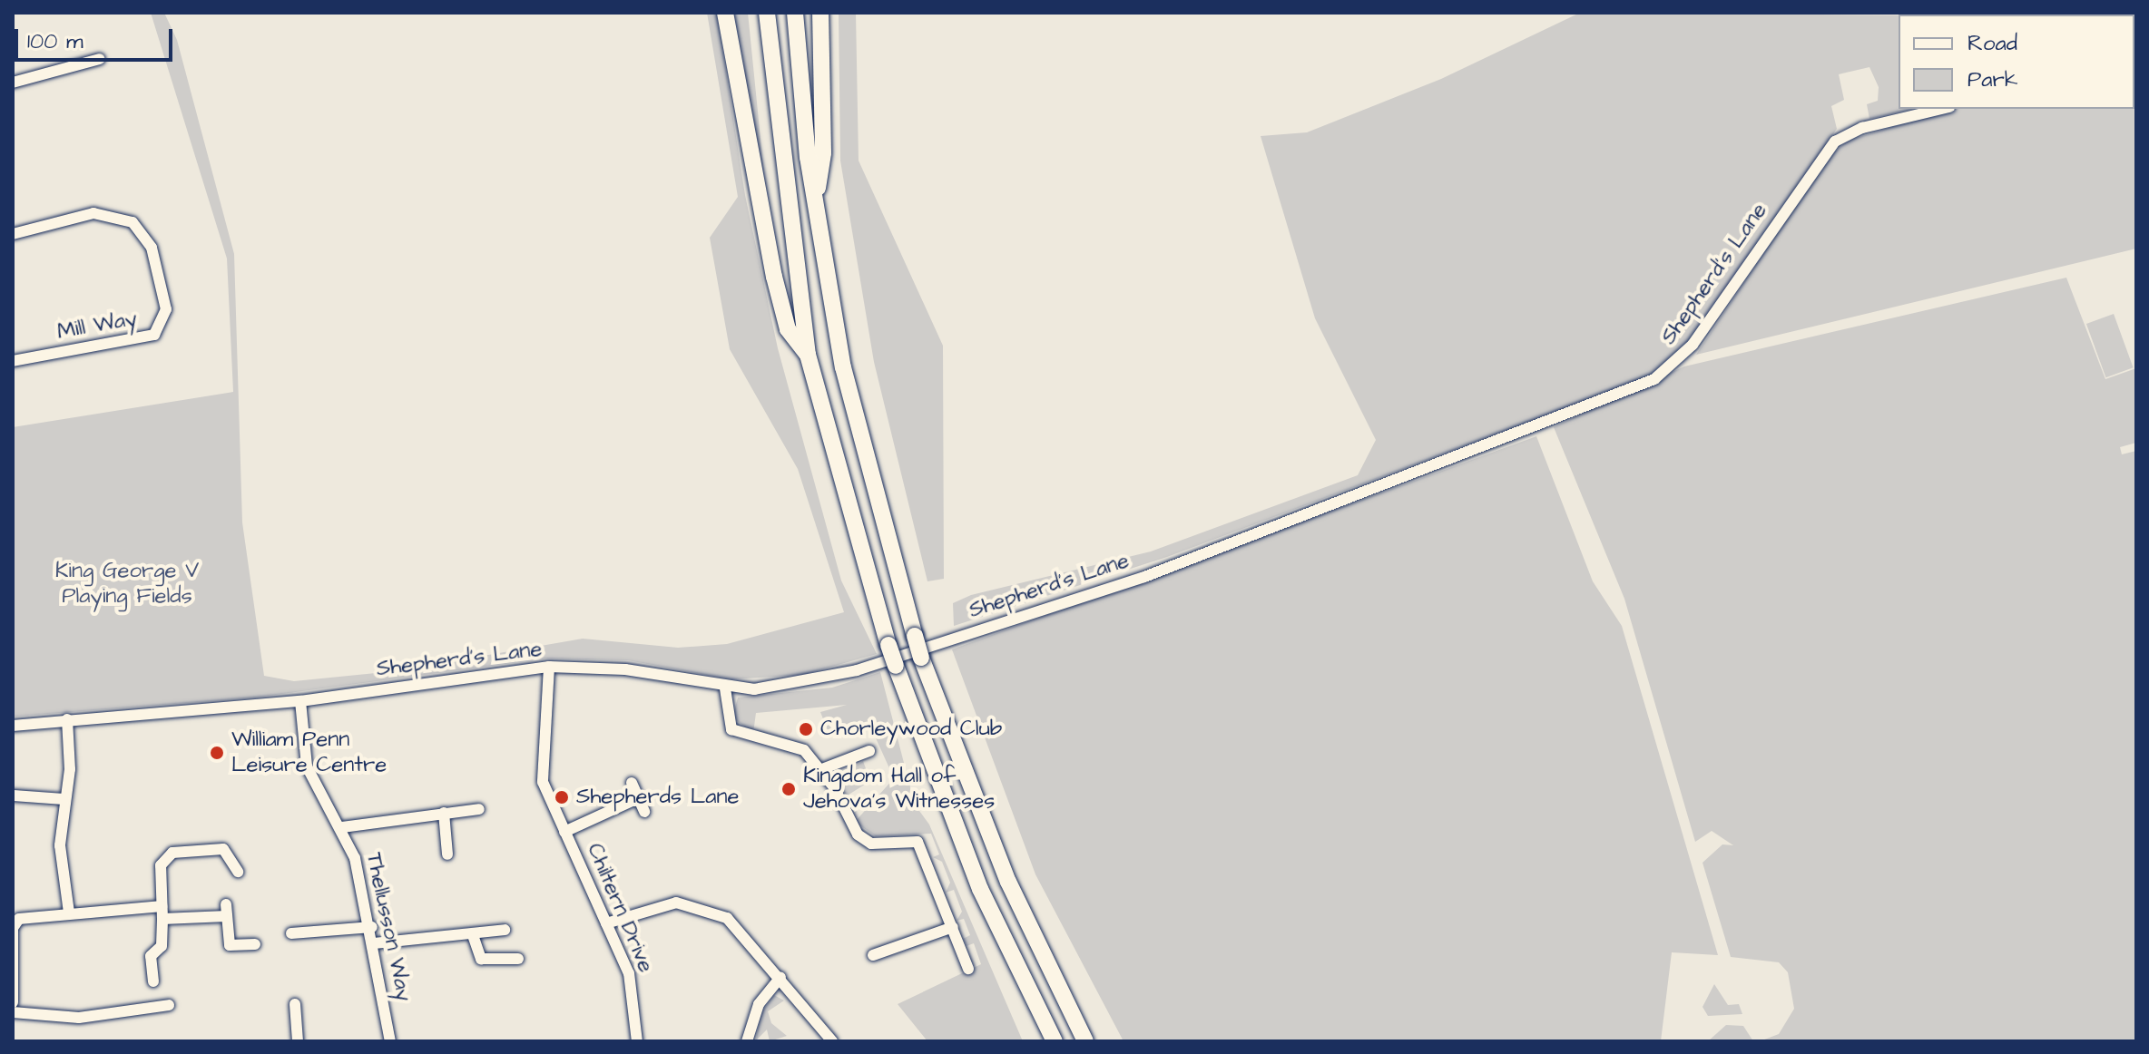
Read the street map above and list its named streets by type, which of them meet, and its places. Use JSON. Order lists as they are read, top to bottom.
{
  "streets": {
    "street": [
      "Shepherd's Lane",
      "Mill Way",
      "Chiltern Drive",
      "Thellusson Way"
    ]
  },
  "crossings": [
    ["Shepherd's Lane", "Chiltern Drive"],
    ["Shepherd's Lane", "Thellusson Way"]
  ],
  "parks": ["King George V Playing Fields"],
  "places": [
    "Chorleywood Club",
    "William Penn Leisure Centre",
    "Kingdom Hall of Jehova's Witnesses",
    "Shepherds Lane"
  ],
  "legend": ["Road", "Park"],
  "scale_bar": "100 m"
}
